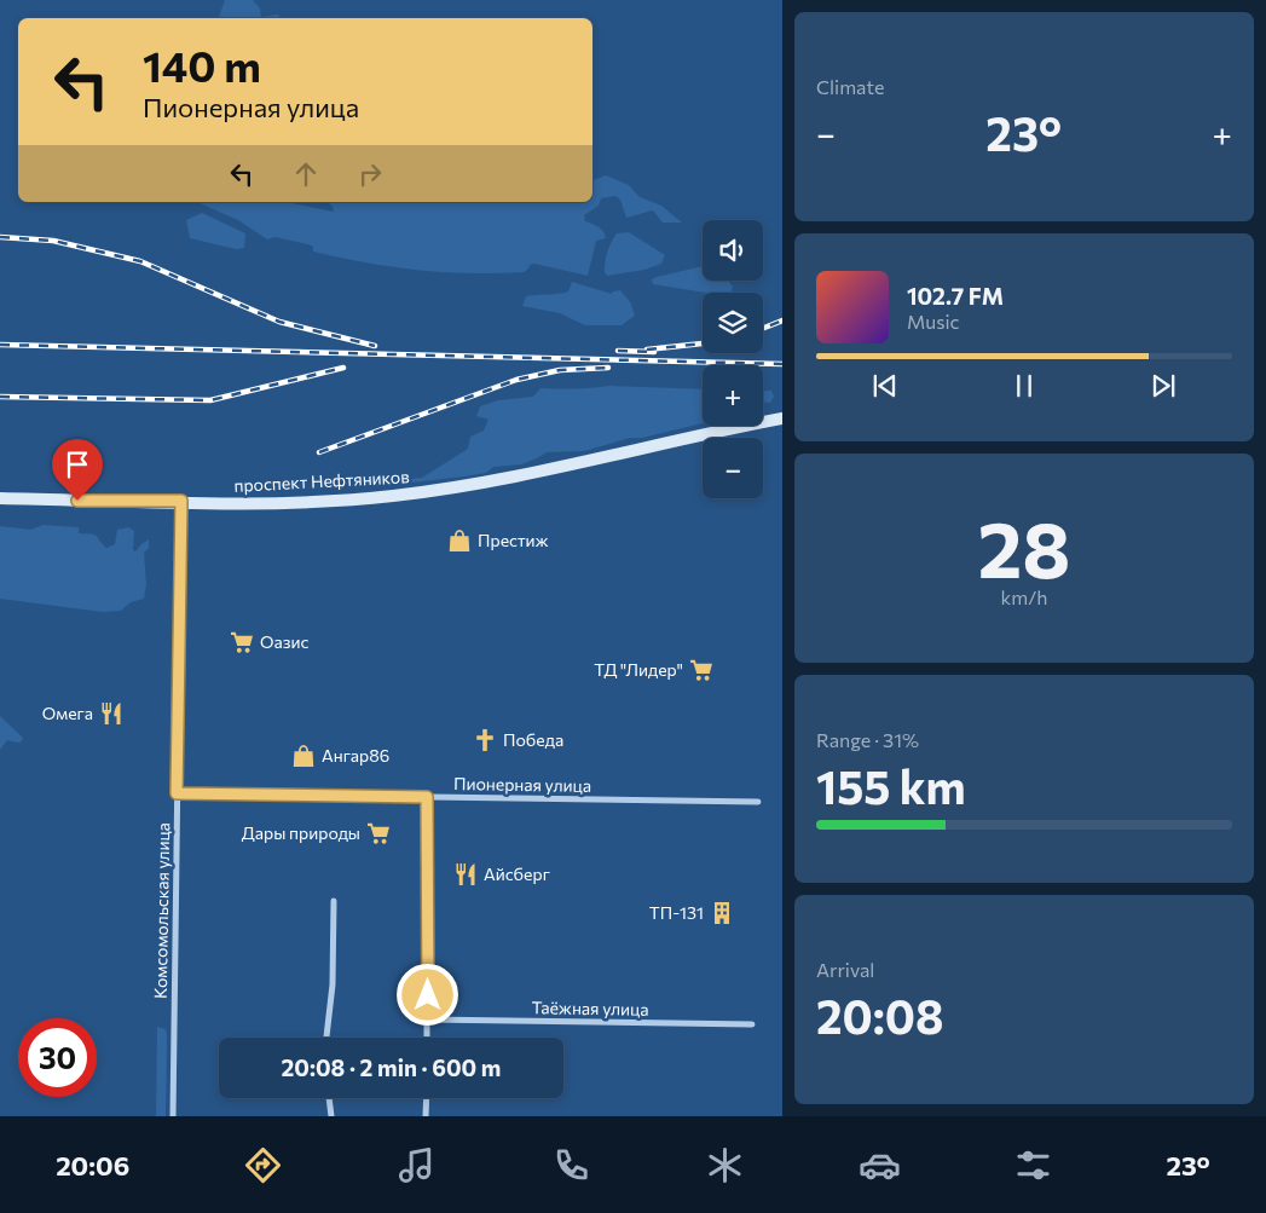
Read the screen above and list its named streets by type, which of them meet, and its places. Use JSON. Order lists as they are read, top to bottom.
{
  "streets": {
    "main road": ["проспект Нефтяников"],
    "street": ["Пионерная улица", "Комсомольская улица", "Таёжная улица"]
  },
  "crossings": [
    ["проспект Нефтяников", "Комсомольская улица"],
    ["Пионерная улица", "Комсомольская улица"]
  ],
  "places": {
    "shop": ["Престиж", "Ангар86"],
    "supermarket": ["Оазис", "ТД \"Лидер\"", "Дары природы"],
    "restaurant": ["Омега", "Айсберг"],
    "church": ["Победа"],
    "building": ["ТП-131"]
  },
  "page": {
    "tile": [
      "Climate",
      ["28", "km/h"],
      ["Range · 31%", "155 km"],
      ["Arrival", "20:08"]
    ],
    "turn": ["140 m", "Пионерная улица"],
    "heat": ["−", "23°", "+"],
    "map_buttons": ["+", "−"],
    "song": ["102.7 FM", "Music"],
    "limit": "30",
    "trip": "20:08 · 2 min · 600 m",
    "tabs": ["20:06", "23°"]
  }
}
